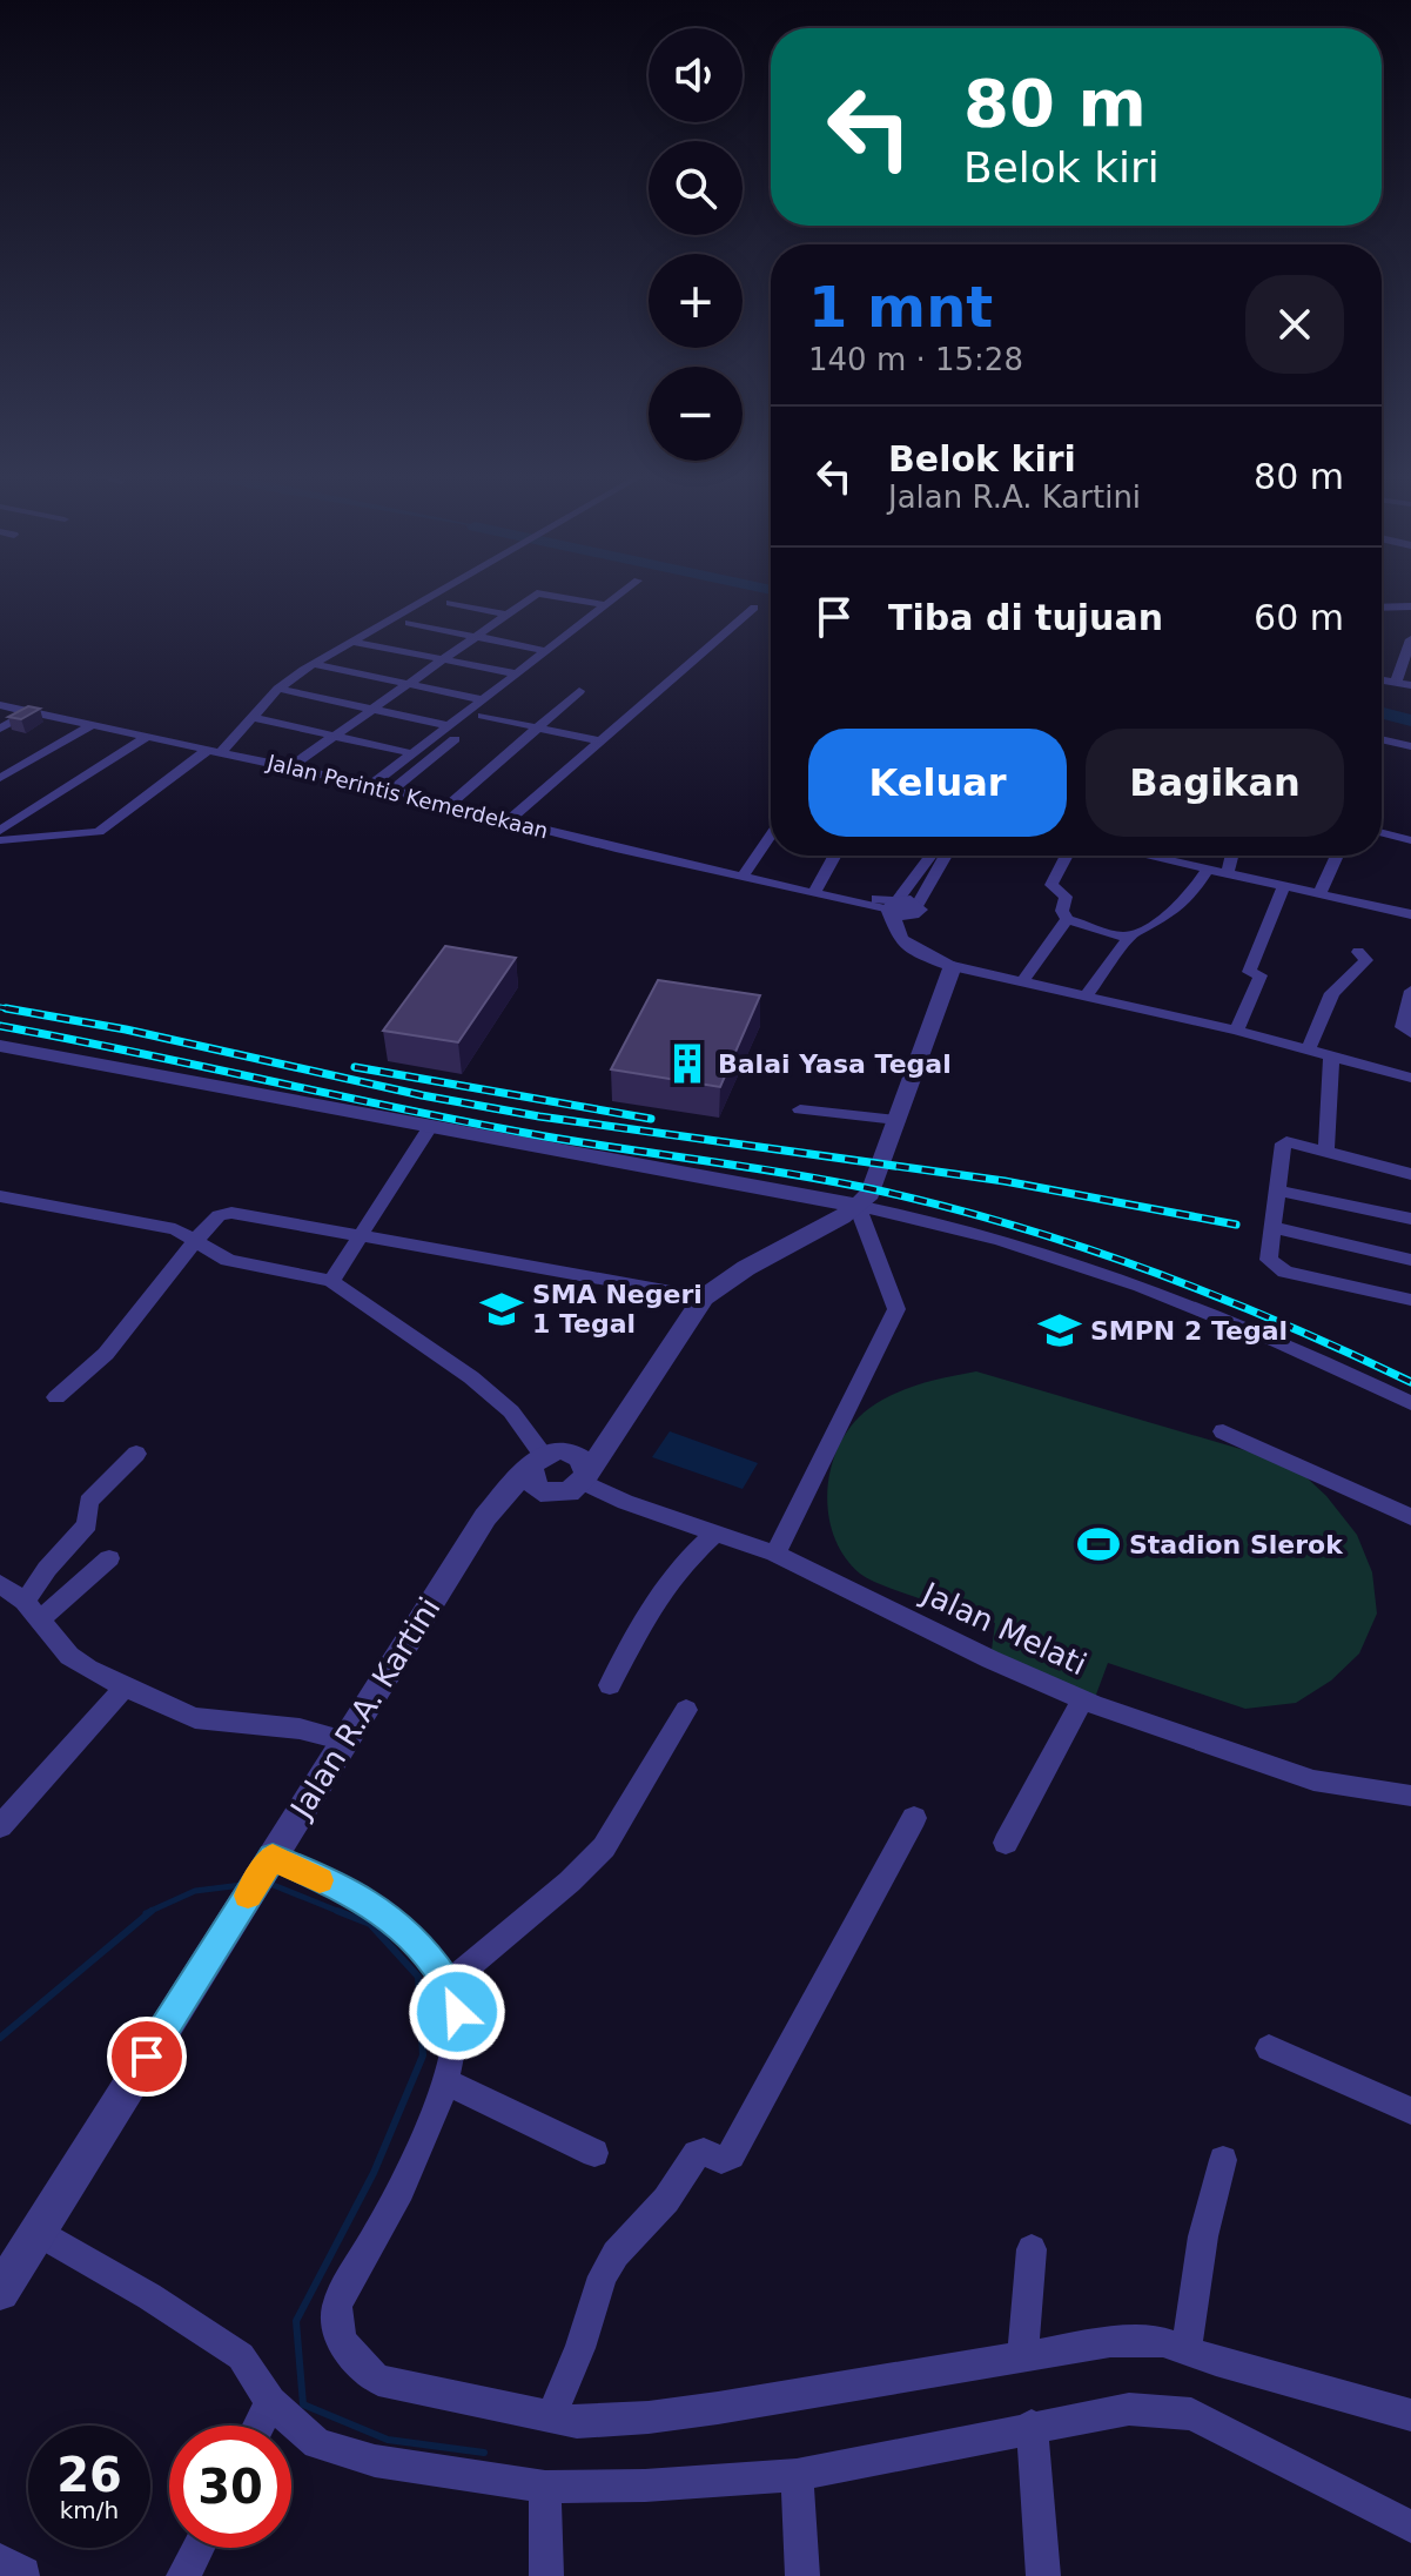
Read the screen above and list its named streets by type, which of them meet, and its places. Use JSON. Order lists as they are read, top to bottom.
{
  "streets": {
    "street": ["Jalan Perintis Kemerdekaan", "Jalan Melati", "Jalan R.A. Kartini"]
  },
  "crossings": [
    ["Jalan Melati", "Jalan R.A. Kartini"]
  ],
  "places": {
    "building": ["Balai Yasa Tegal"],
    "school or university": ["SMA Negeri 1 Tegal", "SMPN 2 Tegal"],
    "sports": ["Stadion Slerok"]
  },
  "page": {
    "map_buttons": ["+", "−"],
    "turn": ["80 m", "Belok kiri"],
    "heading": ["1 mnt", "140 m · 15:28"],
    "list": [
      {
        "name": "Belok kiri",
        "note": "Jalan R.A. Kartini",
        "value": "80 m"
      },
      {
        "name": "Tiba di tujuan",
        "value": "60 m"
      }
    ],
    "buttons": ["Keluar", "Bagikan"],
    "speed": "26 km/h",
    "limit": "30"
  }
}
